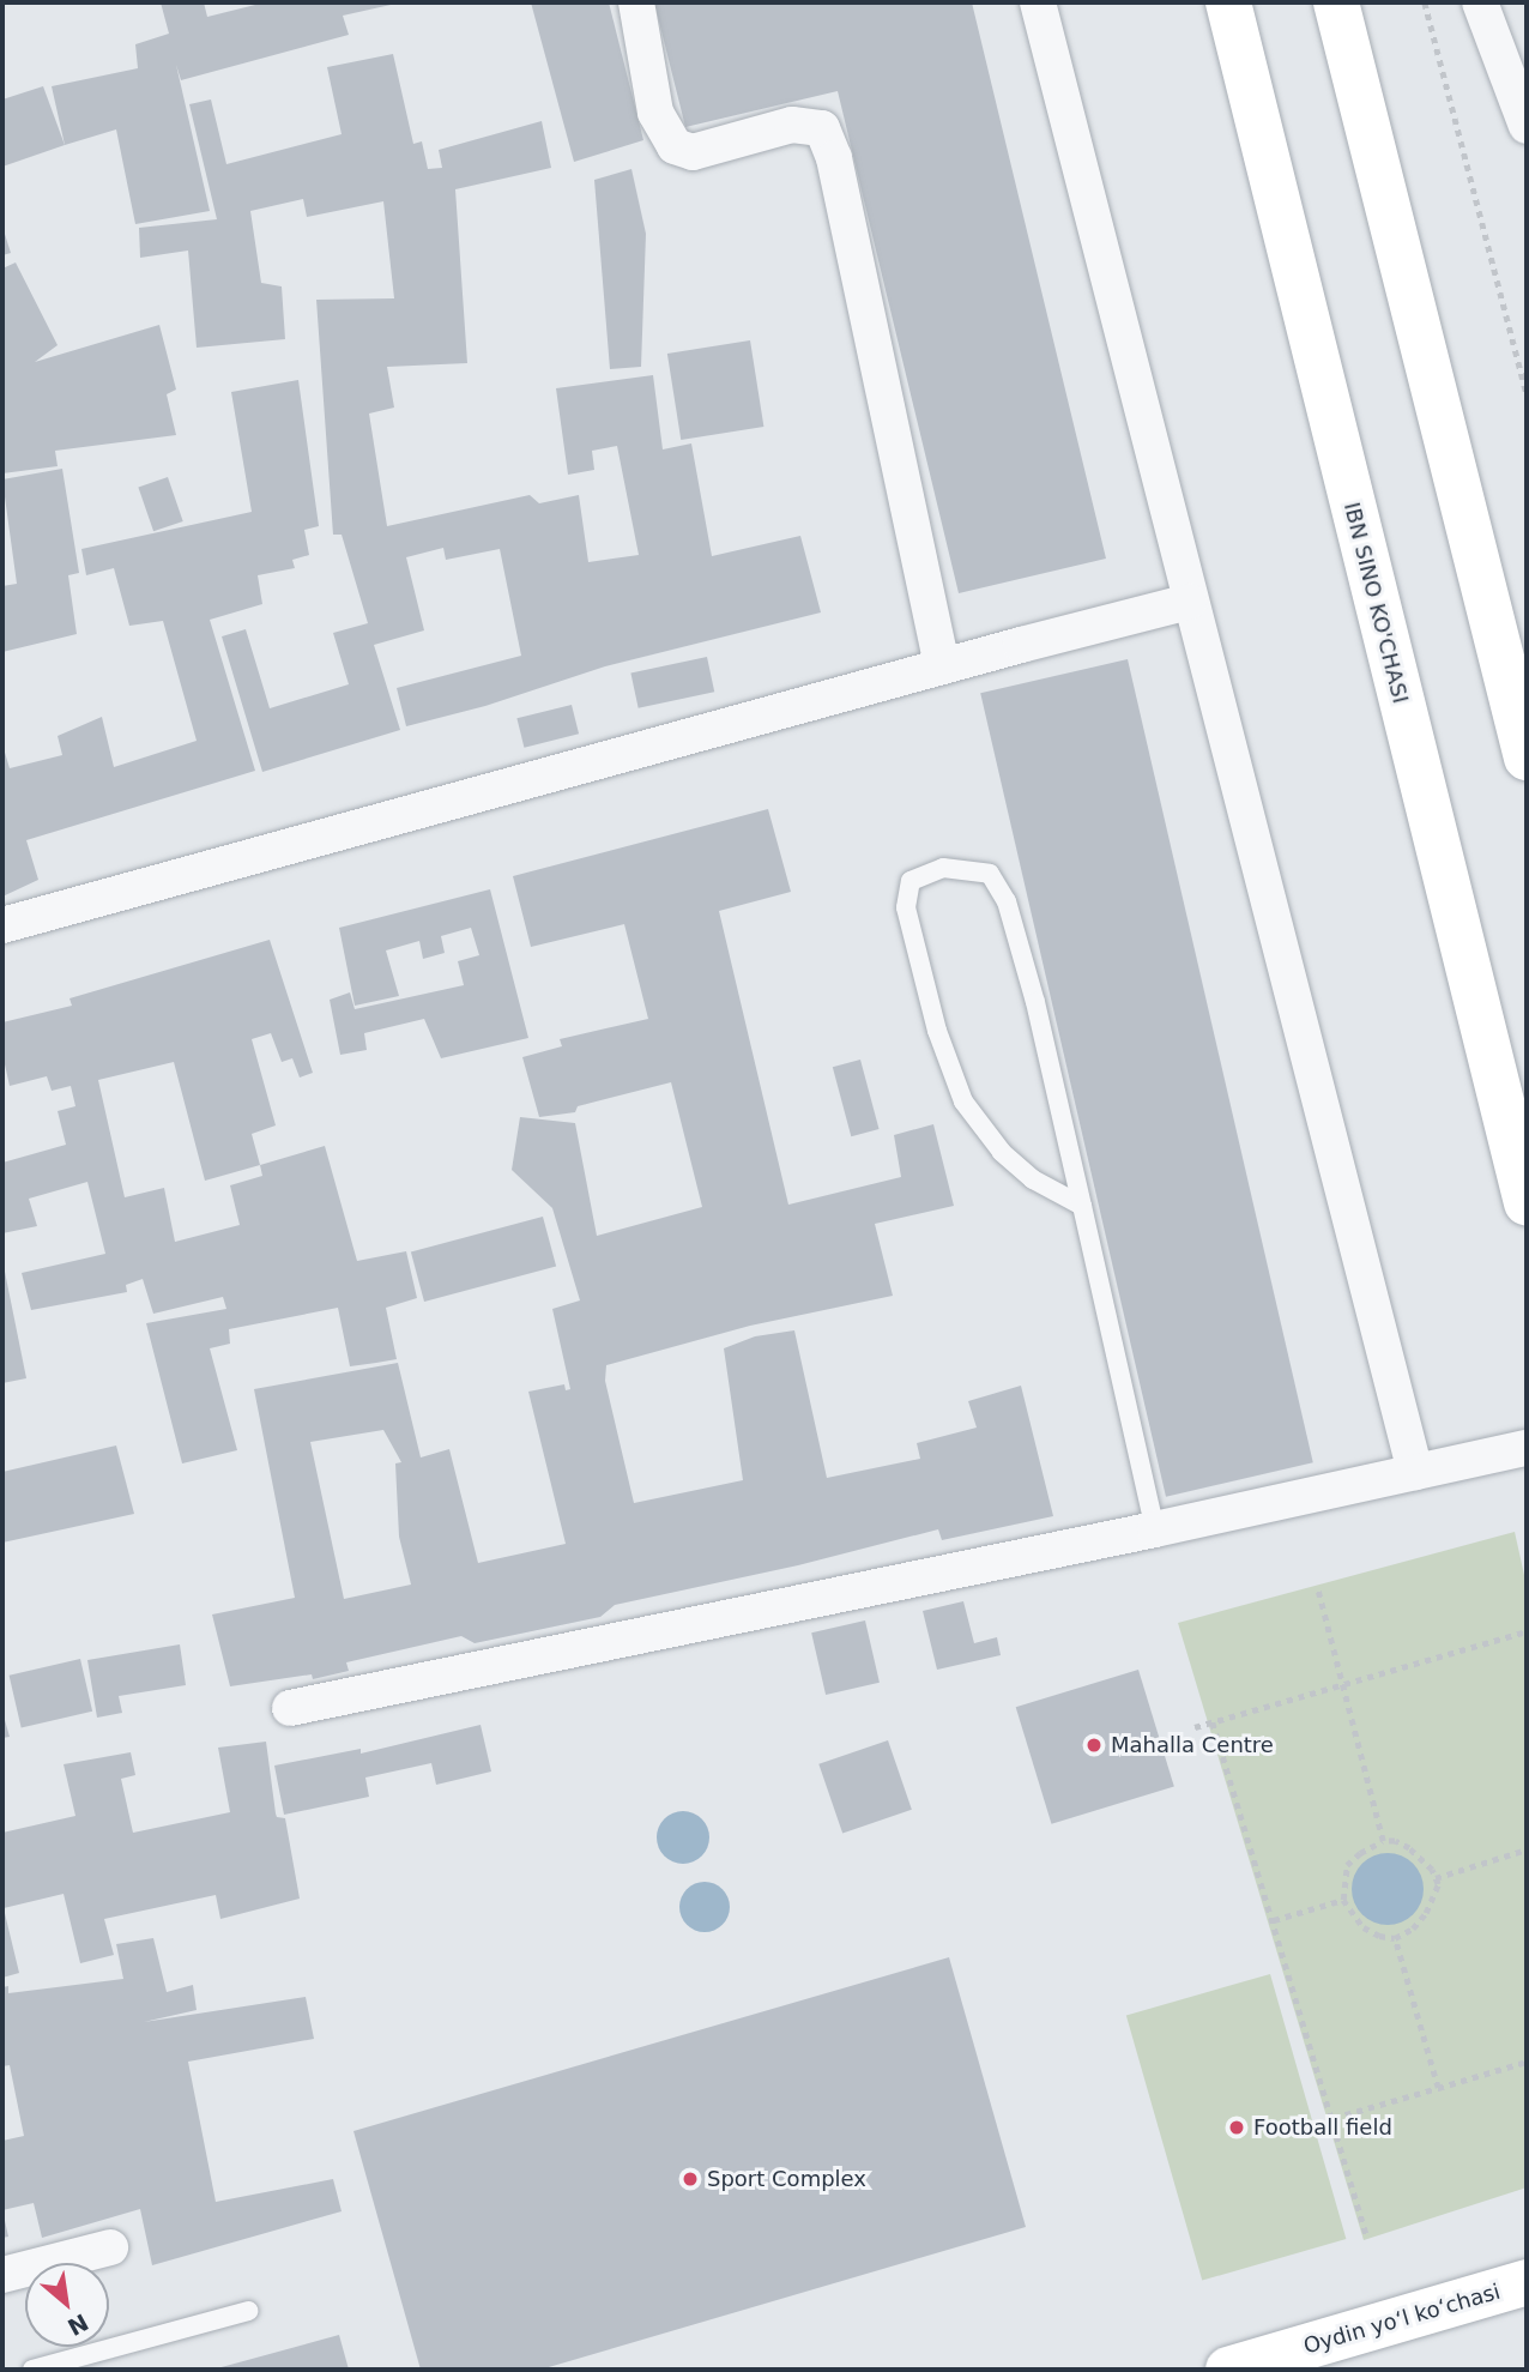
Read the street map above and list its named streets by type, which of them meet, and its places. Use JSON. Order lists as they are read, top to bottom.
{
  "streets": {
    "main road": ["IBN SINO KO'CHASI", "Oydin yoʻl koʻchasi"]
  },
  "places": ["Mahalla Centre", "Football field", "Sport Complex"],
  "north": "bottom right"
}
